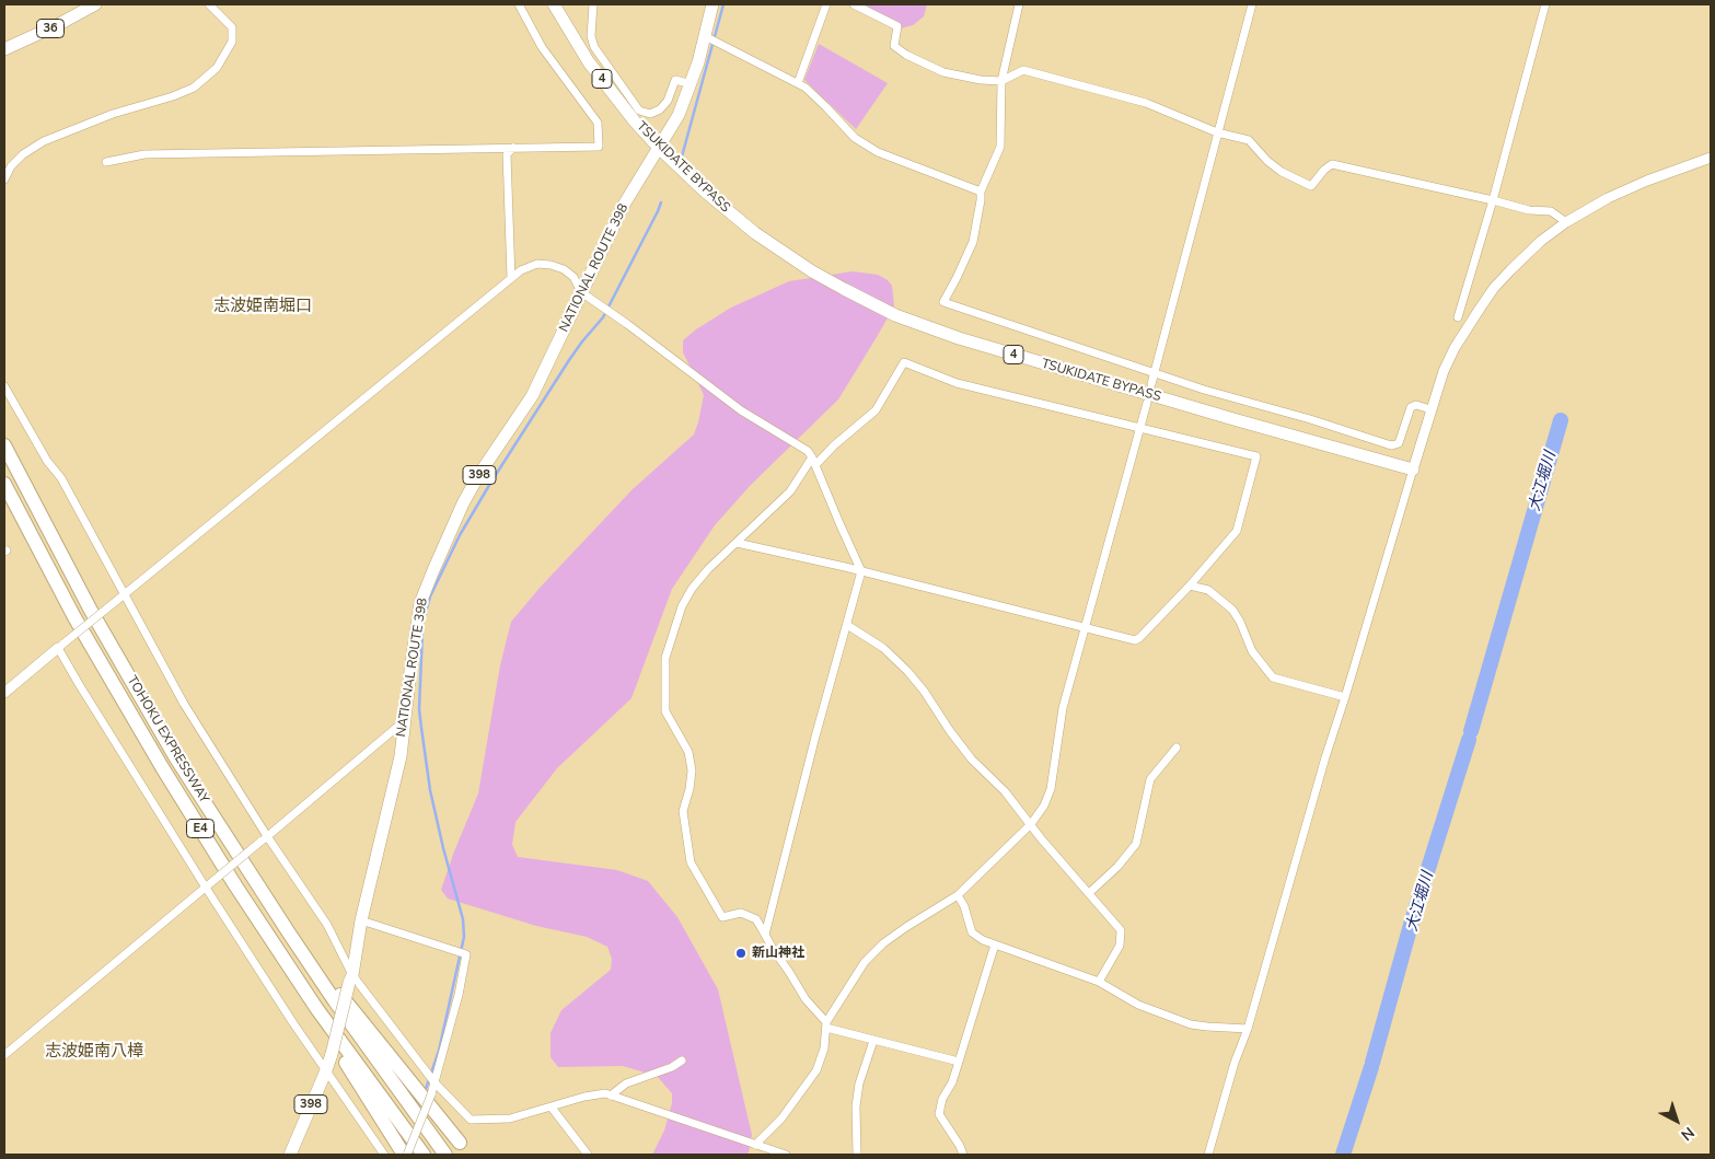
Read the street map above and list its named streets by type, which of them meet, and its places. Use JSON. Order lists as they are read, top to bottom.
{
  "streets": {
    "highway": ["TOHOKU EXPRESSWAY", "E4"],
    "main road": [
      "36",
      "4",
      "TSUKIDATE BYPASS",
      "NATIONAL ROUTE 398",
      "398"
    ]
  },
  "crossings": [
    ["TSUKIDATE BYPASS", "NATIONAL ROUTE 398"]
  ],
  "districts": ["志波姫南堀口", "志波姫南八樟"],
  "water": ["大江堀川"],
  "places": ["新山神社"],
  "north": "bottom right"
}
